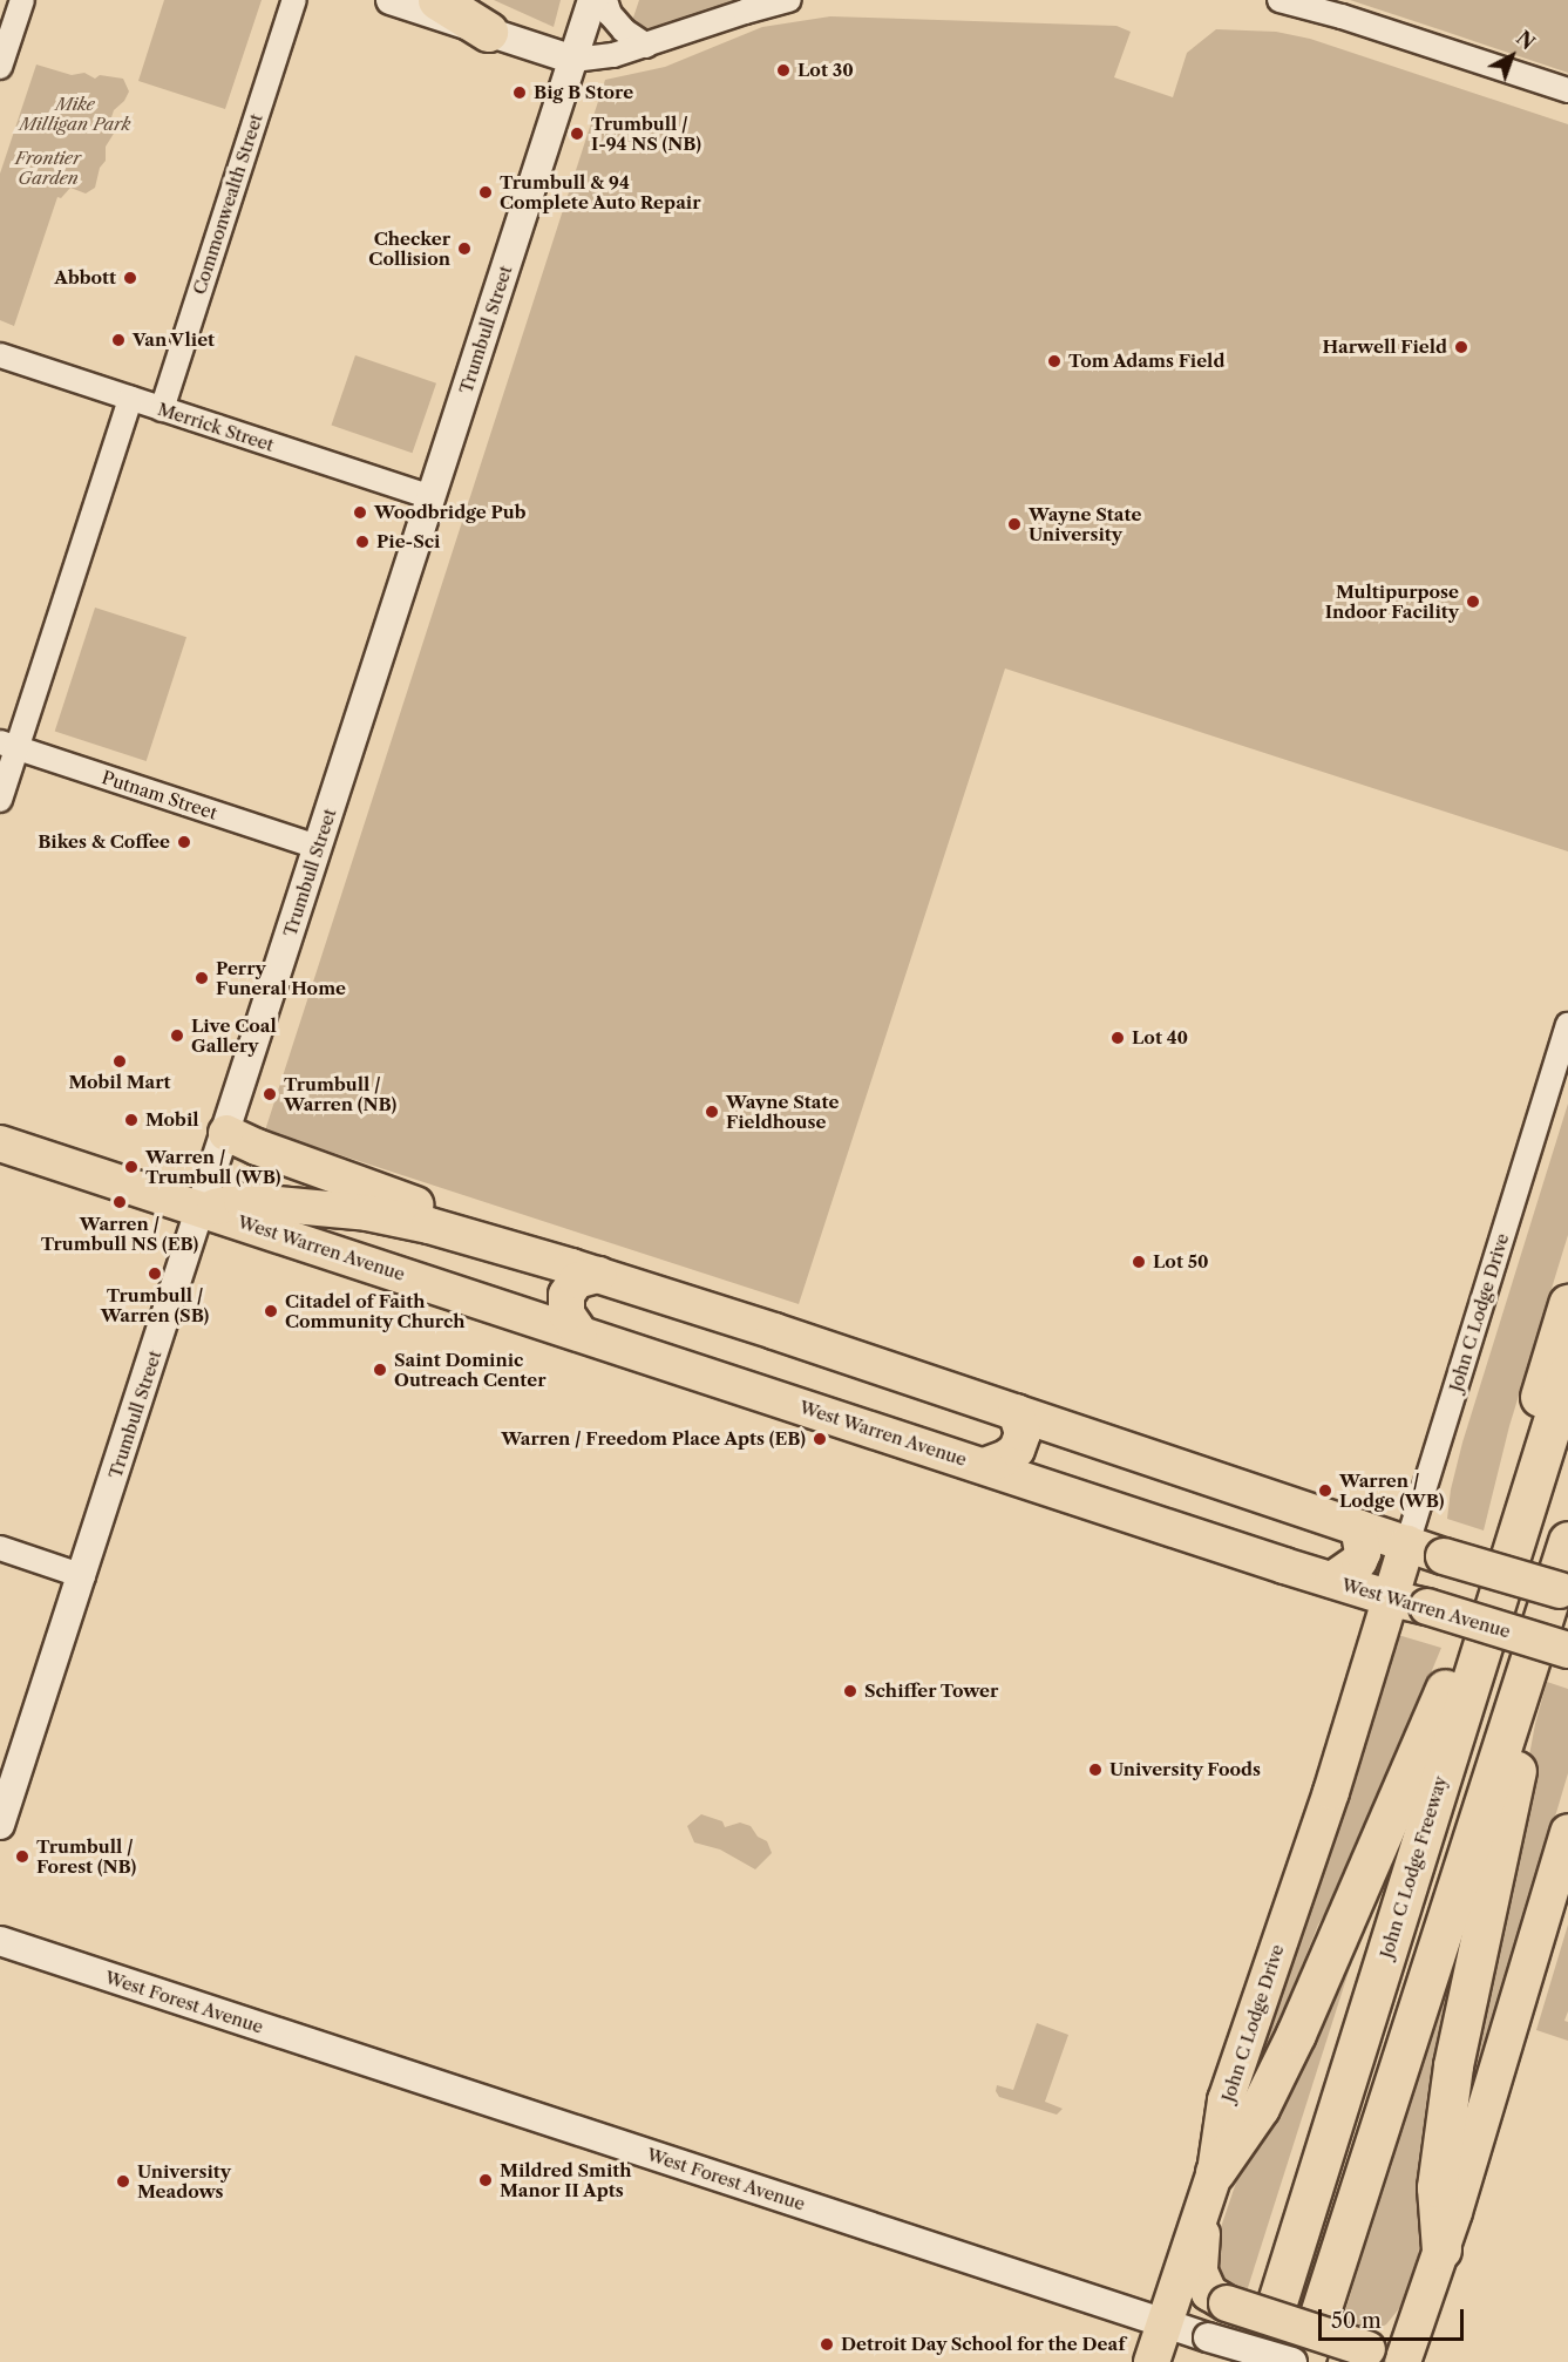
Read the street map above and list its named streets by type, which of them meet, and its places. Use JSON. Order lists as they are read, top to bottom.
{
  "streets": {
    "highway": ["John C Lodge Freeway"],
    "main road": ["West Warren Avenue", "John C Lodge Drive"],
    "street": [
      "Commonwealth Street",
      "Trumbull Street",
      "Merrick Street",
      "Putnam Street",
      "West Forest Avenue"
    ]
  },
  "crossings": [
    ["Commonwealth Street", "Merrick Street"],
    ["Trumbull Street", "Merrick Street"],
    ["Trumbull Street", "Putnam Street"],
    ["Trumbull Street", "West Warren Avenue"],
    ["West Warren Avenue", "John C Lodge Drive"],
    ["John C Lodge Drive", "West Forest Avenue"]
  ],
  "parks": ["Mike Milligan Park", "Frontier Garden"],
  "places": [
    "Lot 30",
    "Big B Store",
    "Trumbull / I-94 NS (NB)",
    "Trumbull & 94 Complete Auto Repair",
    "Checker Collision",
    "Abbott",
    "Van Vliet",
    "Harwell Field",
    "Tom Adams Field",
    "Woodbridge Pub",
    "Wayne State University",
    "Pie-Sci",
    "Multipurpose Indoor Facility",
    "Bikes & Coffee",
    "Perry Funeral Home",
    "Live Coal Gallery",
    "Lot 40",
    "Mobil Mart",
    "Trumbull / Warren (NB)",
    "Wayne State Fieldhouse",
    "Mobil",
    "Warren / Trumbull (WB)",
    "Warren / Trumbull NS (EB)",
    "Lot 50",
    "Trumbull / Warren (SB)",
    "Citadel of Faith Community Church",
    "Saint Dominic Outreach Center",
    "Warren / Freedom Place Apts (EB)",
    "Warren / Lodge (WB)",
    "Schiffer Tower",
    "University Foods",
    "Trumbull / Forest (NB)",
    "Mildred Smith Manor II Apts",
    "University Meadows",
    "Detroit Day School for the Deaf"
  ],
  "scale_bar": "50 m",
  "north": "top right"
}
